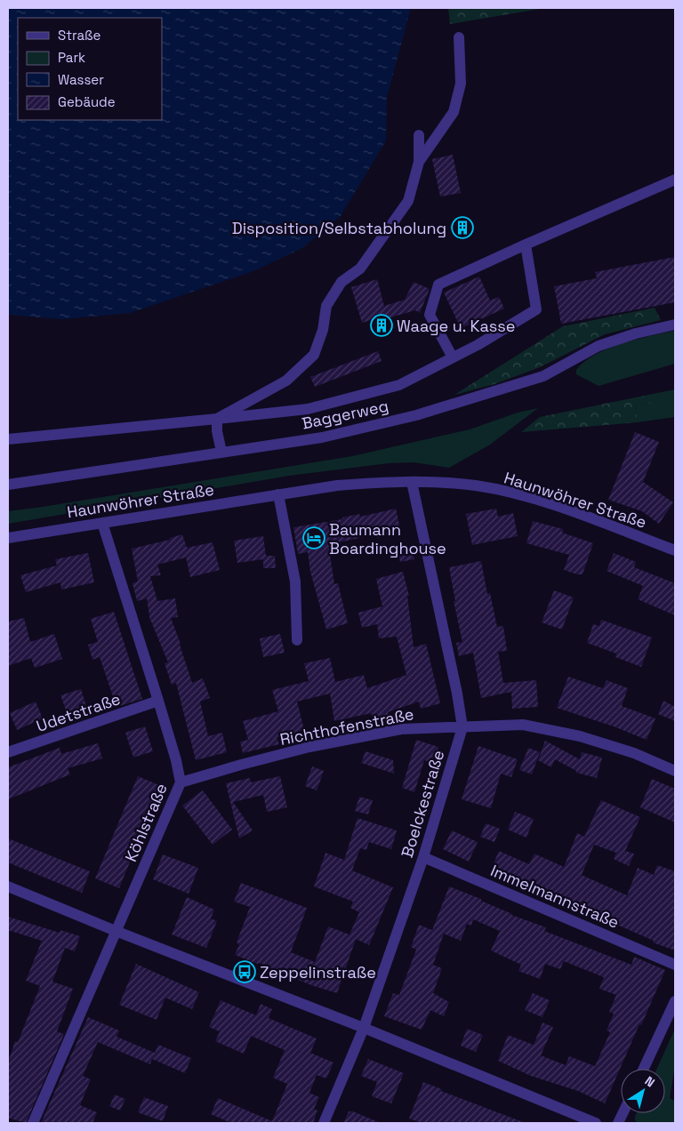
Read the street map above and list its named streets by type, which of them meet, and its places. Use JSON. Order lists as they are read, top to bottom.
{
  "streets": {
    "street": [
      "Baggerweg",
      "Haunwöhrer Straße",
      "Udetstraße",
      "Richthofenstraße",
      "Boelckestraße",
      "Köhlstraße",
      "Immelmannstraße"
    ]
  },
  "crossings": [
    ["Haunwöhrer Straße", "Boelckestraße"],
    ["Haunwöhrer Straße", "Köhlstraße"],
    ["Udetstraße", "Köhlstraße"],
    ["Richthofenstraße", "Boelckestraße"],
    ["Richthofenstraße", "Köhlstraße"],
    ["Boelckestraße", "Immelmannstraße"]
  ],
  "places": {
    "building": ["Disposition/Selbstabholung", "Waage u. Kasse"],
    "hotel": ["Baumann Boardinghouse"],
    "bus stop": ["Zeppelinstraße"]
  },
  "legend": [
    "Straße",
    "Park",
    "Wasser",
    "Gebäude"
  ],
  "north": "top right"
}
